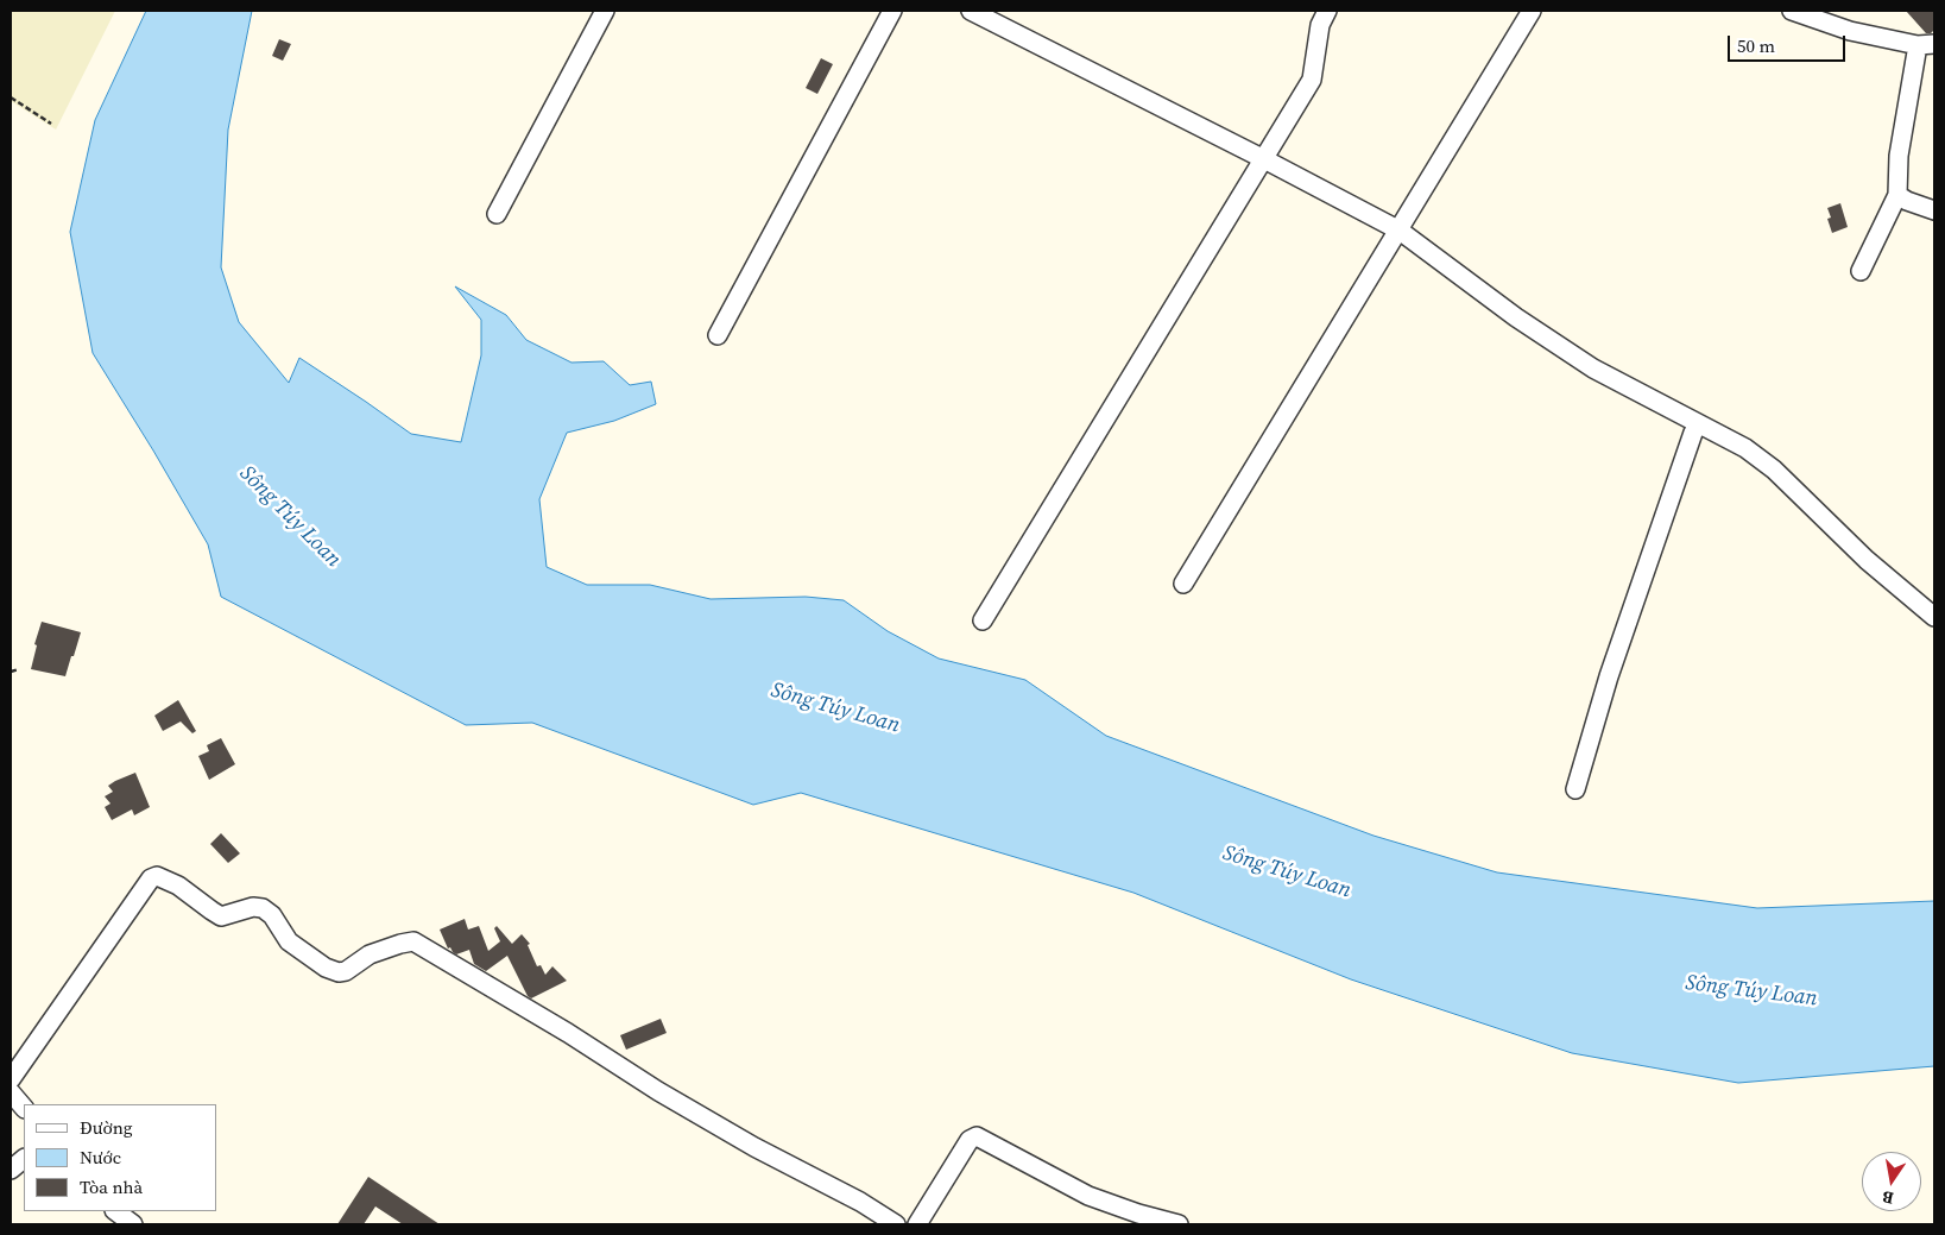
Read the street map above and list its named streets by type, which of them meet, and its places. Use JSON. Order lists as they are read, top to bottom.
{
  "water": ["Sông Túy Loan"],
  "legend": ["Đường", "Nước", "Tòa nhà"],
  "scale_bar": "50 m",
  "north": "bottom"
}
